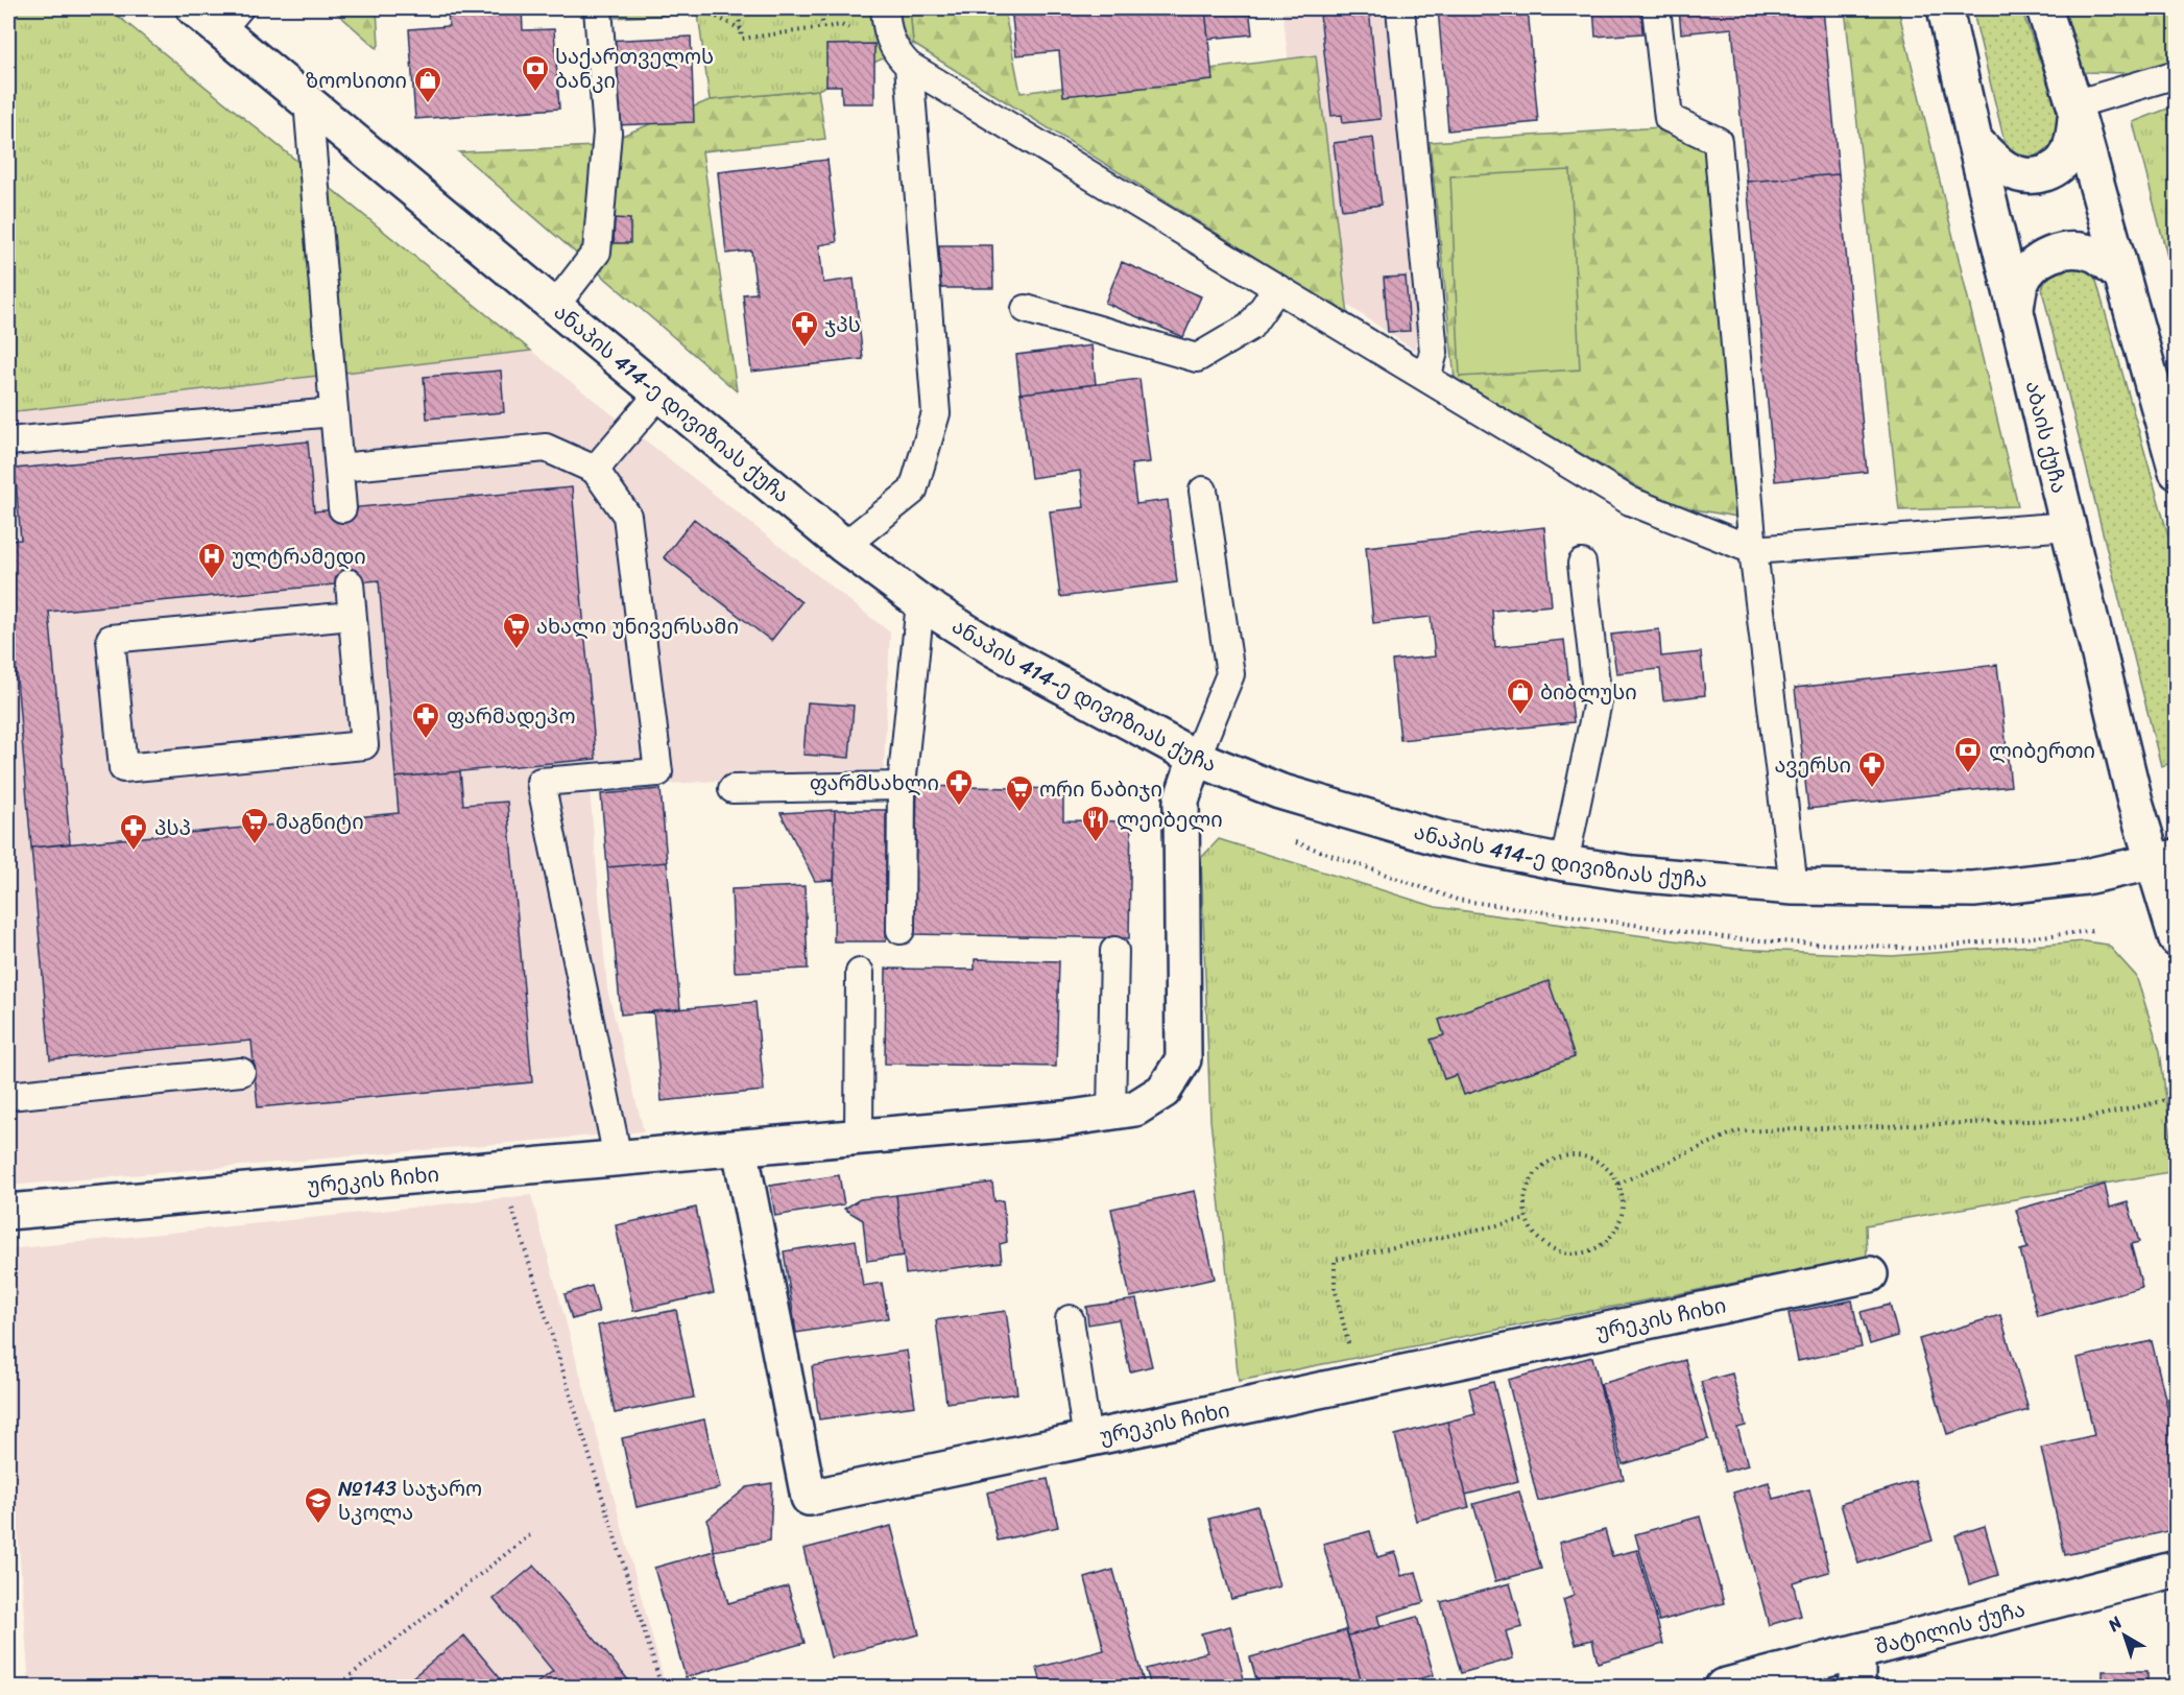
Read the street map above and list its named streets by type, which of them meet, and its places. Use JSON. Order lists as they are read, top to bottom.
{
  "streets": {
    "street": [
      "ანაპის 414-ე დივიზიას ქუჩა",
      "აბაის ქუჩა",
      "ურეკის ჩიხი",
      "შატილის ქუჩა"
    ]
  },
  "crossings": [
    ["ანაპის 414-ე დივიზიას ქუჩა", "აბაის ქუჩა"],
    ["ანაპის 414-ე დივიზიას ქუჩა", "ურეკის ჩიხი"]
  ],
  "places": {
    "bank": ["საქართველოს ბანკი", "ლიბერთი"],
    "shop": ["ზოოსითი", "ბიბლუსი"],
    "pharmacy": [
      "ჯპს",
      "ფარმადეპო",
      "ავერსი",
      "ფარმსახლი",
      "პსპ"
    ],
    "hospital": ["ულტრამედი"],
    "supermarket": ["ახალი უნივერსამი", "ორი ნაბიჯი", "მაგნიტი"],
    "restaurant": ["ლეიბელი"],
    "school or university": ["№143 საჯარო სკოლა"]
  },
  "north": "top left"
}
